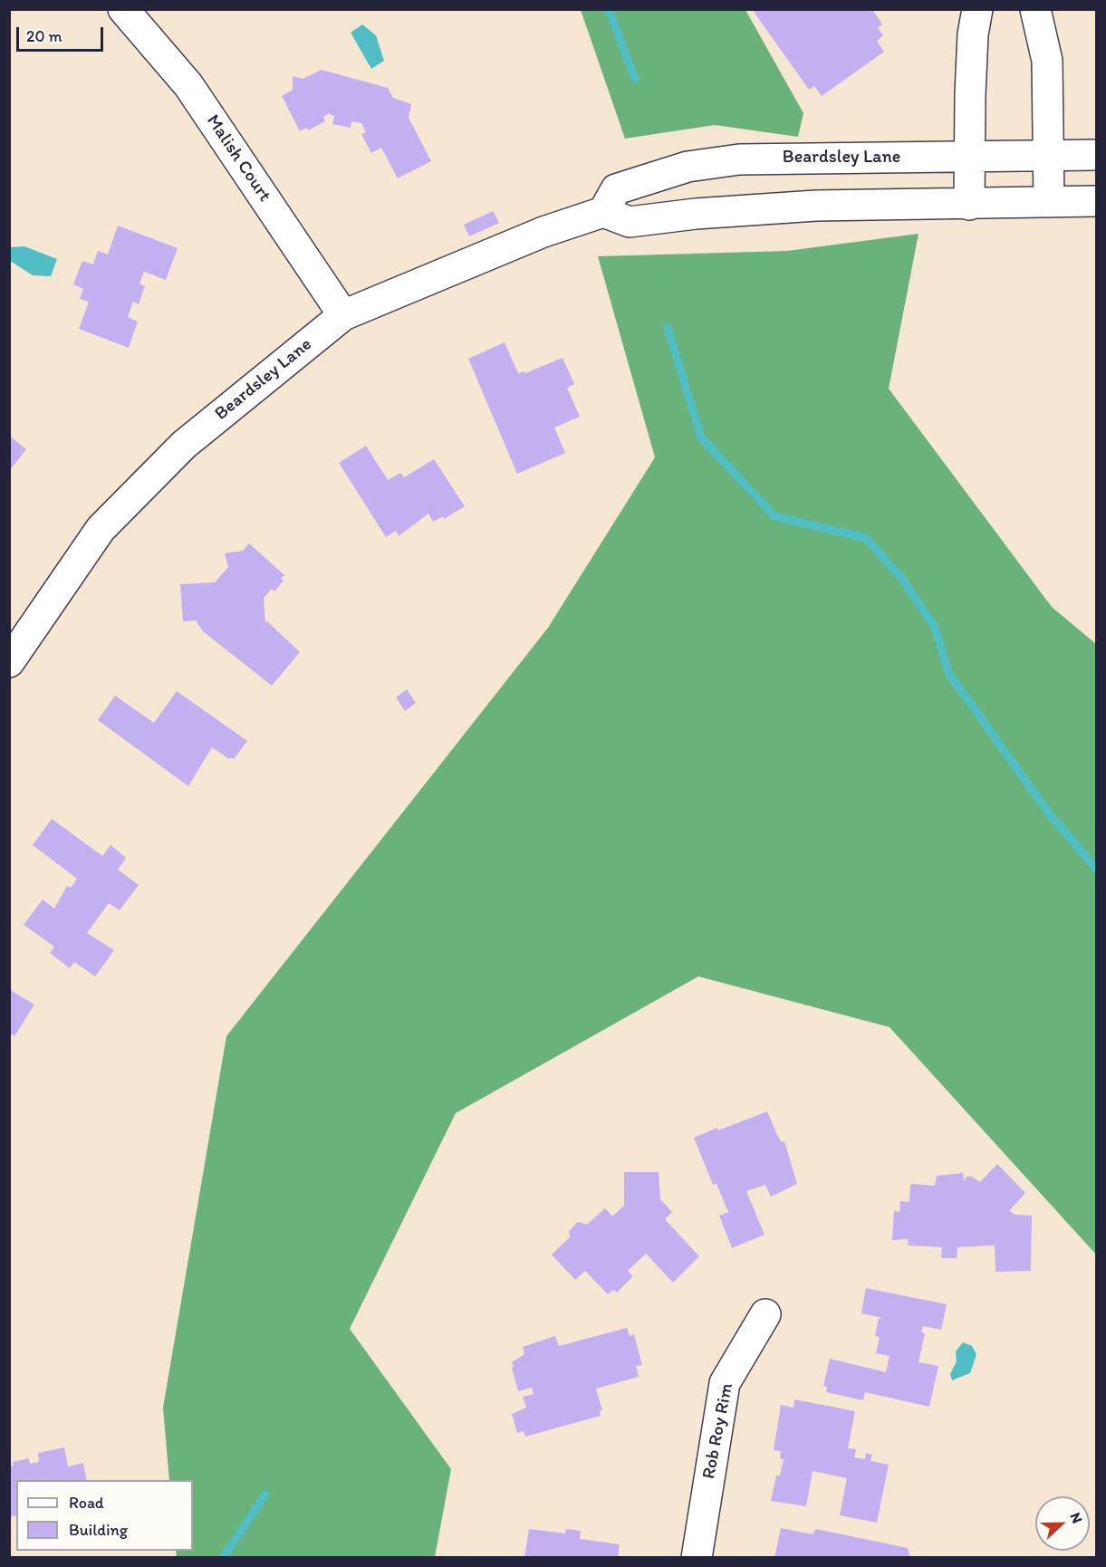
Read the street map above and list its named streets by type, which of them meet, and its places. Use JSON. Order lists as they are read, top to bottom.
{
  "streets": {
    "street": ["Beardsley Lane", "Malish Court", "Rob Roy Rim"]
  },
  "crossings": [
    ["Beardsley Lane", "Malish Court"]
  ],
  "legend": ["Road", "Building"],
  "scale_bar": "20 m",
  "north": "right"
}
